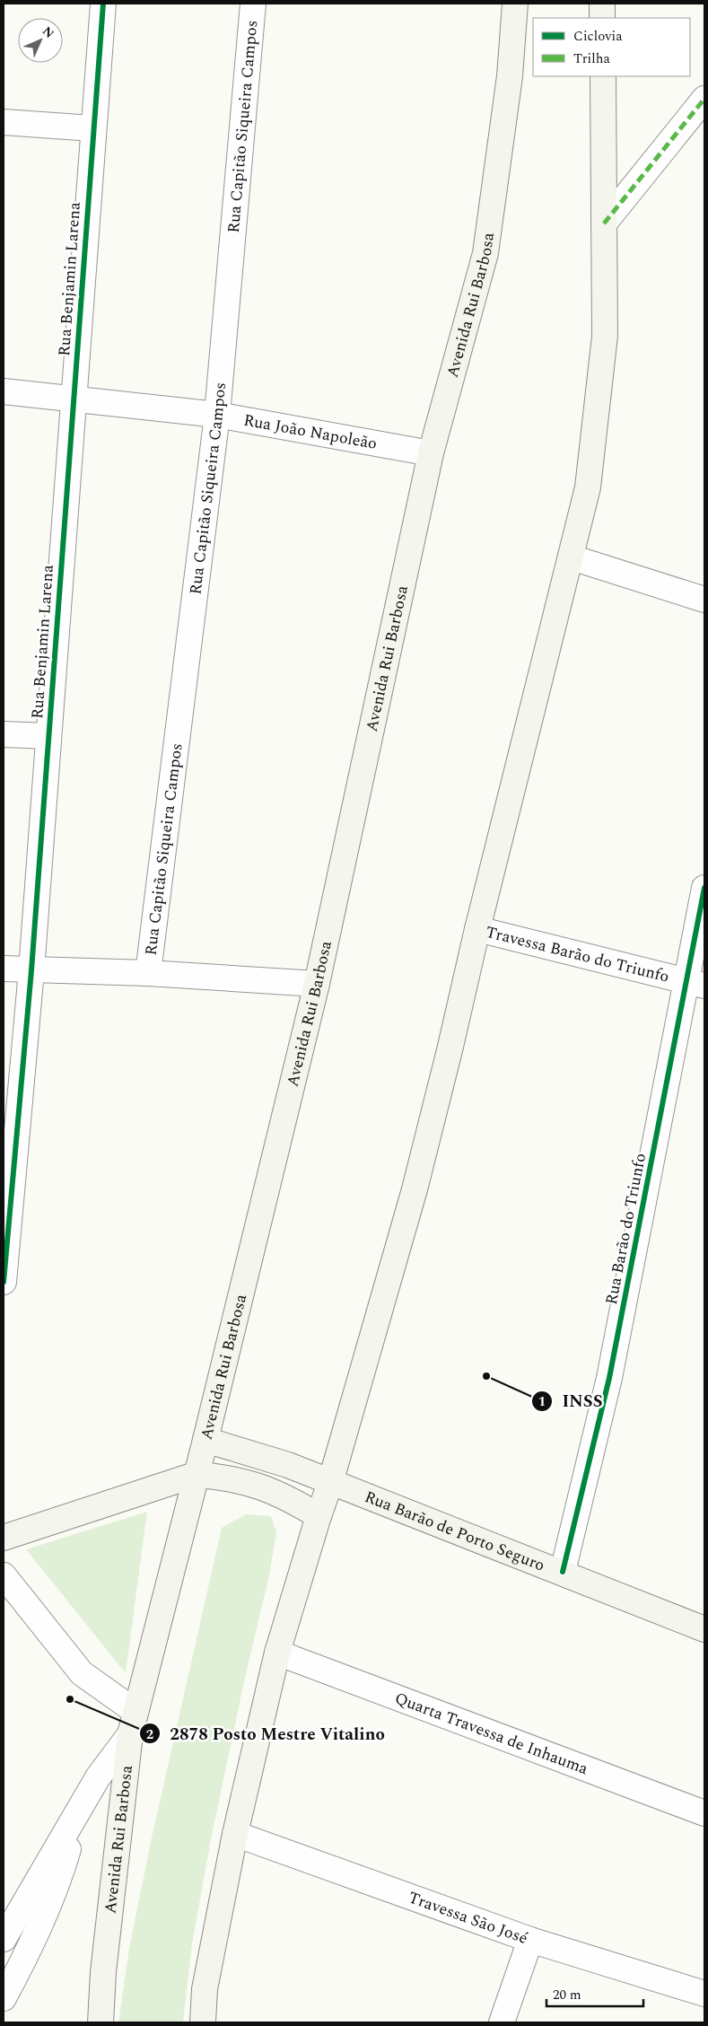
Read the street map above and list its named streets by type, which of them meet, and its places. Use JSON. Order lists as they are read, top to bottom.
{
  "streets": {
    "main road": ["Avenida Rui Barbosa", "Rua Barão de Porto Seguro"],
    "street": [
      "Rua Capitão Siqueira Campos",
      "Rua Benjamin Larena",
      "Rua João Napoleão",
      "Travessa Barão do Triunfo",
      "Rua Barão do Triunfo",
      "Quarta Travessa de Inhauma",
      "Travessa São José"
    ]
  },
  "crossings": [
    ["Rua Capitão Siqueira Campos", "Rua João Napoleão"],
    ["Rua Benjamin Larena", "Rua João Napoleão"],
    ["Avenida Rui Barbosa", "Rua João Napoleão"],
    ["Avenida Rui Barbosa", "Rua Barão de Porto Seguro"],
    ["Travessa Barão do Triunfo", "Rua Barão do Triunfo"],
    ["Rua Barão do Triunfo", "Rua Barão de Porto Seguro"]
  ],
  "places": ["INSS", "2878 Posto Mestre Vitalino"],
  "legend": ["Ciclovia", "Trilha"],
  "scale_bar": "20 m",
  "north": "top right"
}
